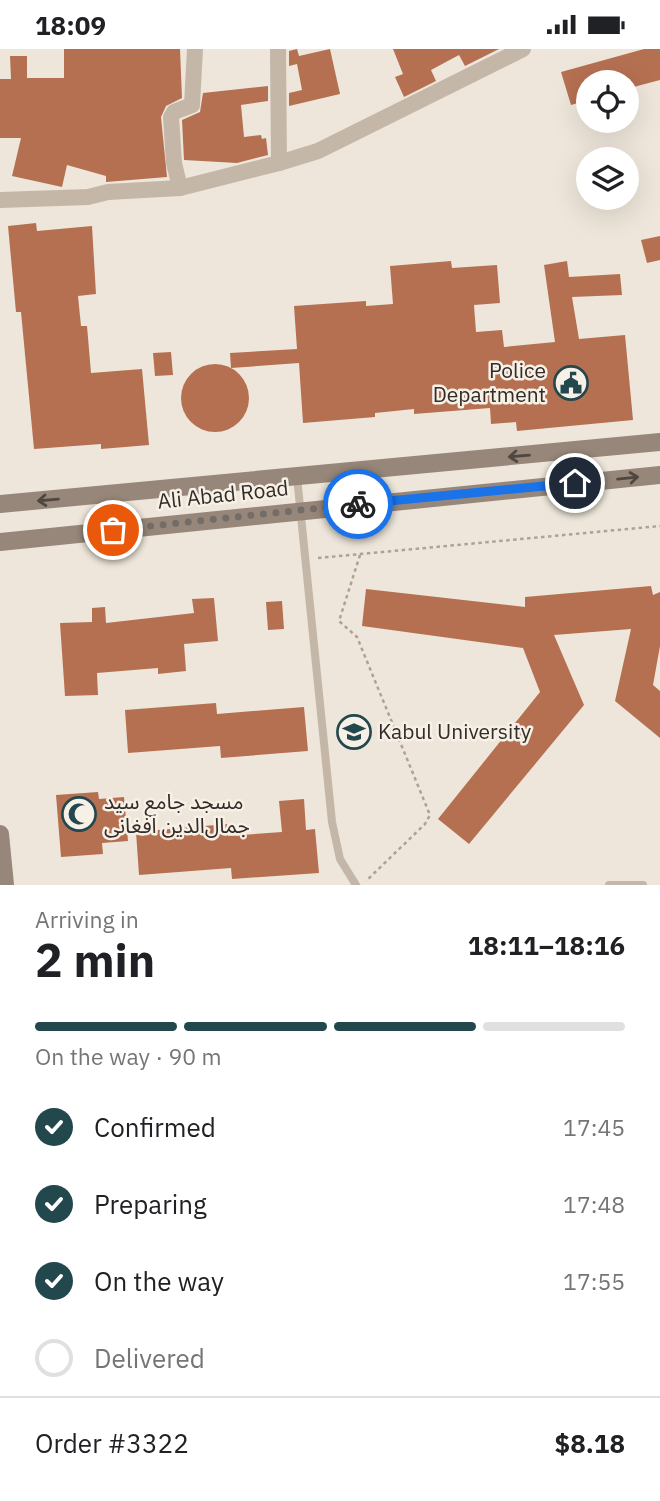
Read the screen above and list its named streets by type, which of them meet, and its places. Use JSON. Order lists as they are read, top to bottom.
{
  "streets": {
    "street": ["Ali Abad Road"]
  },
  "places": {
    "public building": ["Police Department"],
    "school or university": ["Kabul University"],
    "mosque": ["مسجد جامع سید جمال‌الدین افغانی"]
  },
  "page": {
    "status": "18:09",
    "heading": ["2 min", "Arriving in", "18:11–18:16"],
    "panel": ["Order #3322", "$8.18"],
    "bar": "On the way · 90 m",
    "list": [
      ["Confirmed", "17:45"],
      ["Preparing", "17:48"],
      ["On the way", "17:55"],
      "Delivered"
    ]
  }
}
